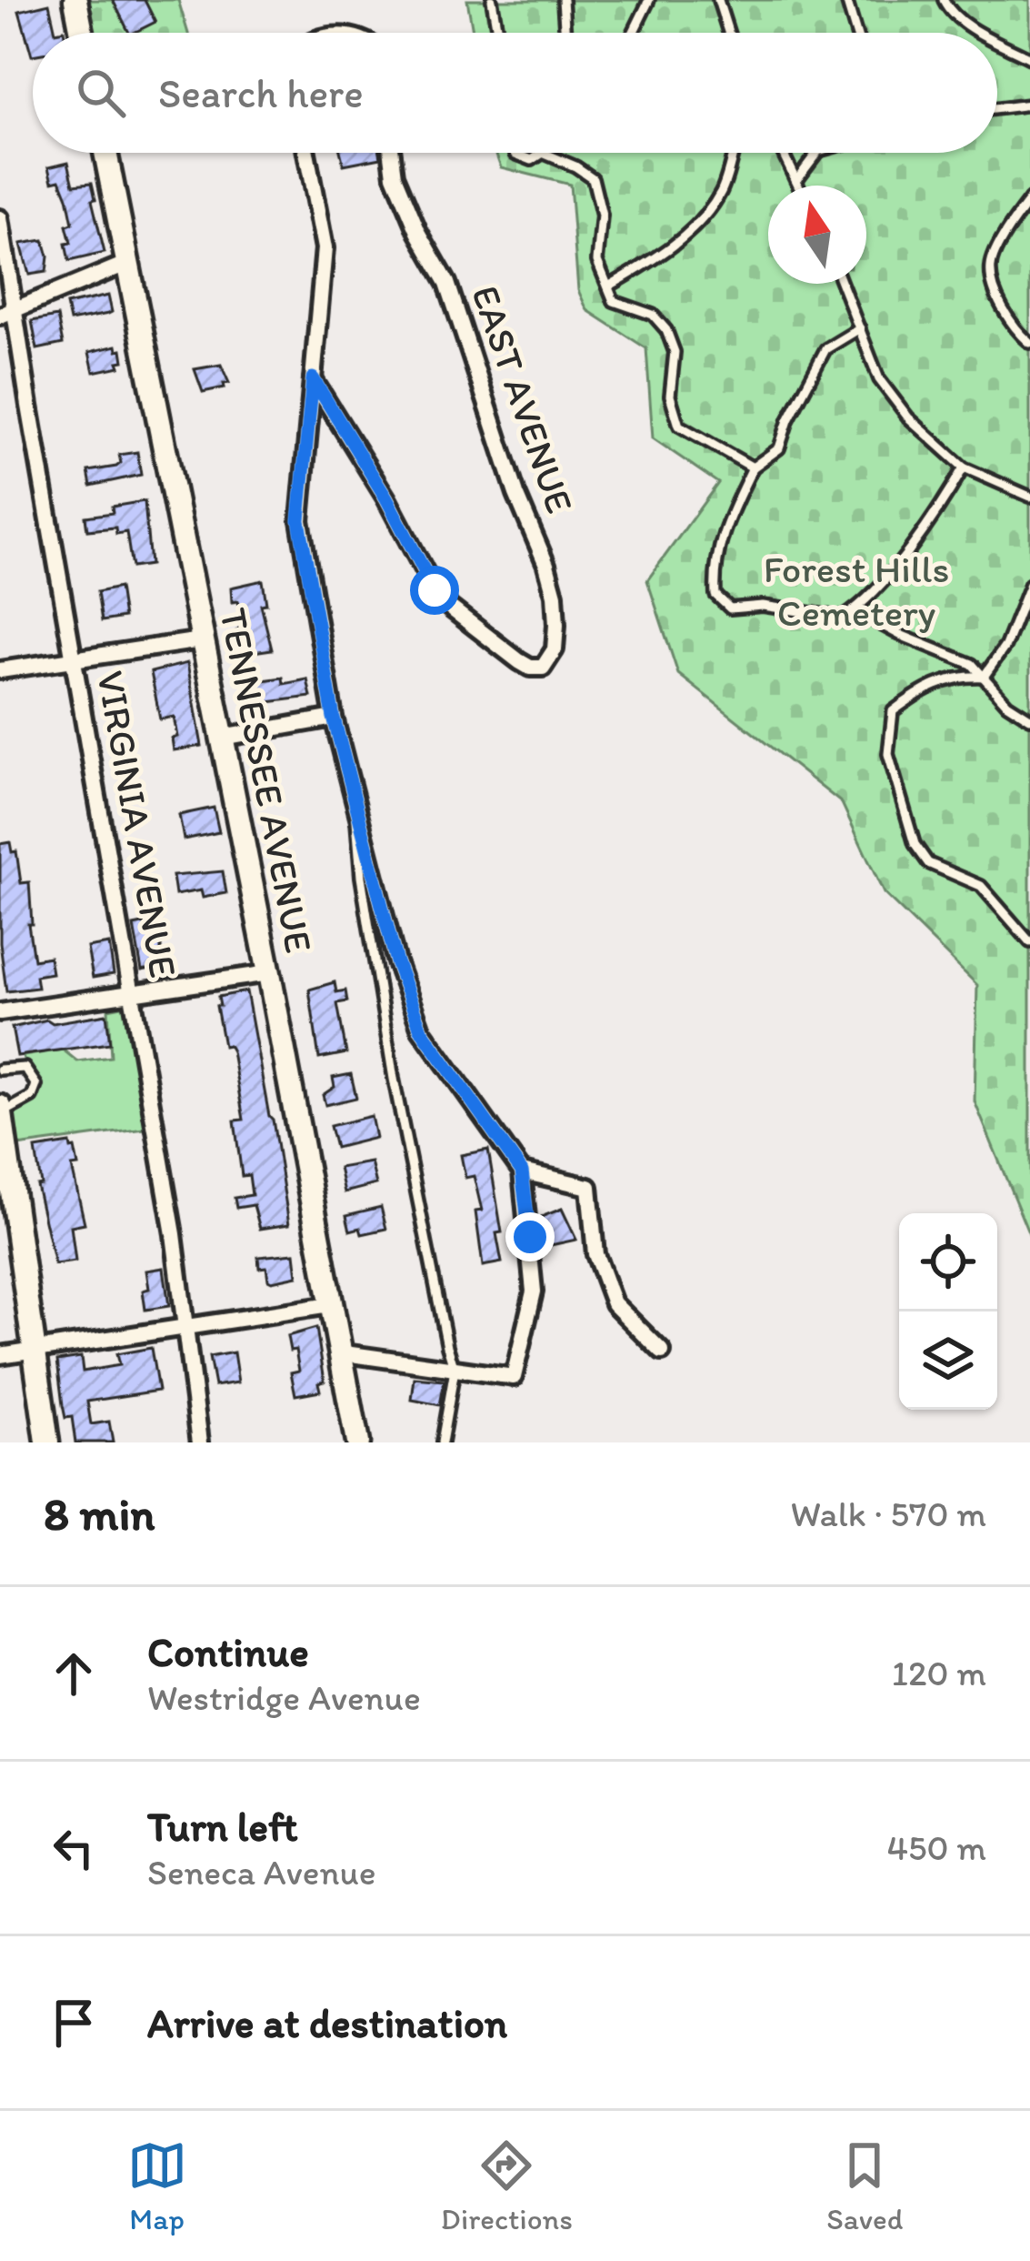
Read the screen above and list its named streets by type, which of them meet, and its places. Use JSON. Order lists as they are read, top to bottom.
{
  "streets": {
    "street": ["EAST AVENUE", "TENNESSEE AVENUE", "VIRGINIA AVENUE"]
  },
  "parks": ["Forest Hills Cemetery"],
  "north": "top",
  "page": {
    "search": "Search here",
    "heading": ["8 min", "Walk · 570 m"],
    "list": [
      ["Continue", "Westridge Avenue", "120 m"],
      ["Turn left", "Seneca Avenue", "450 m"],
      "Arrive at destination"
    ],
    "nav": ["Map", "Directions", "Saved"]
  }
}
